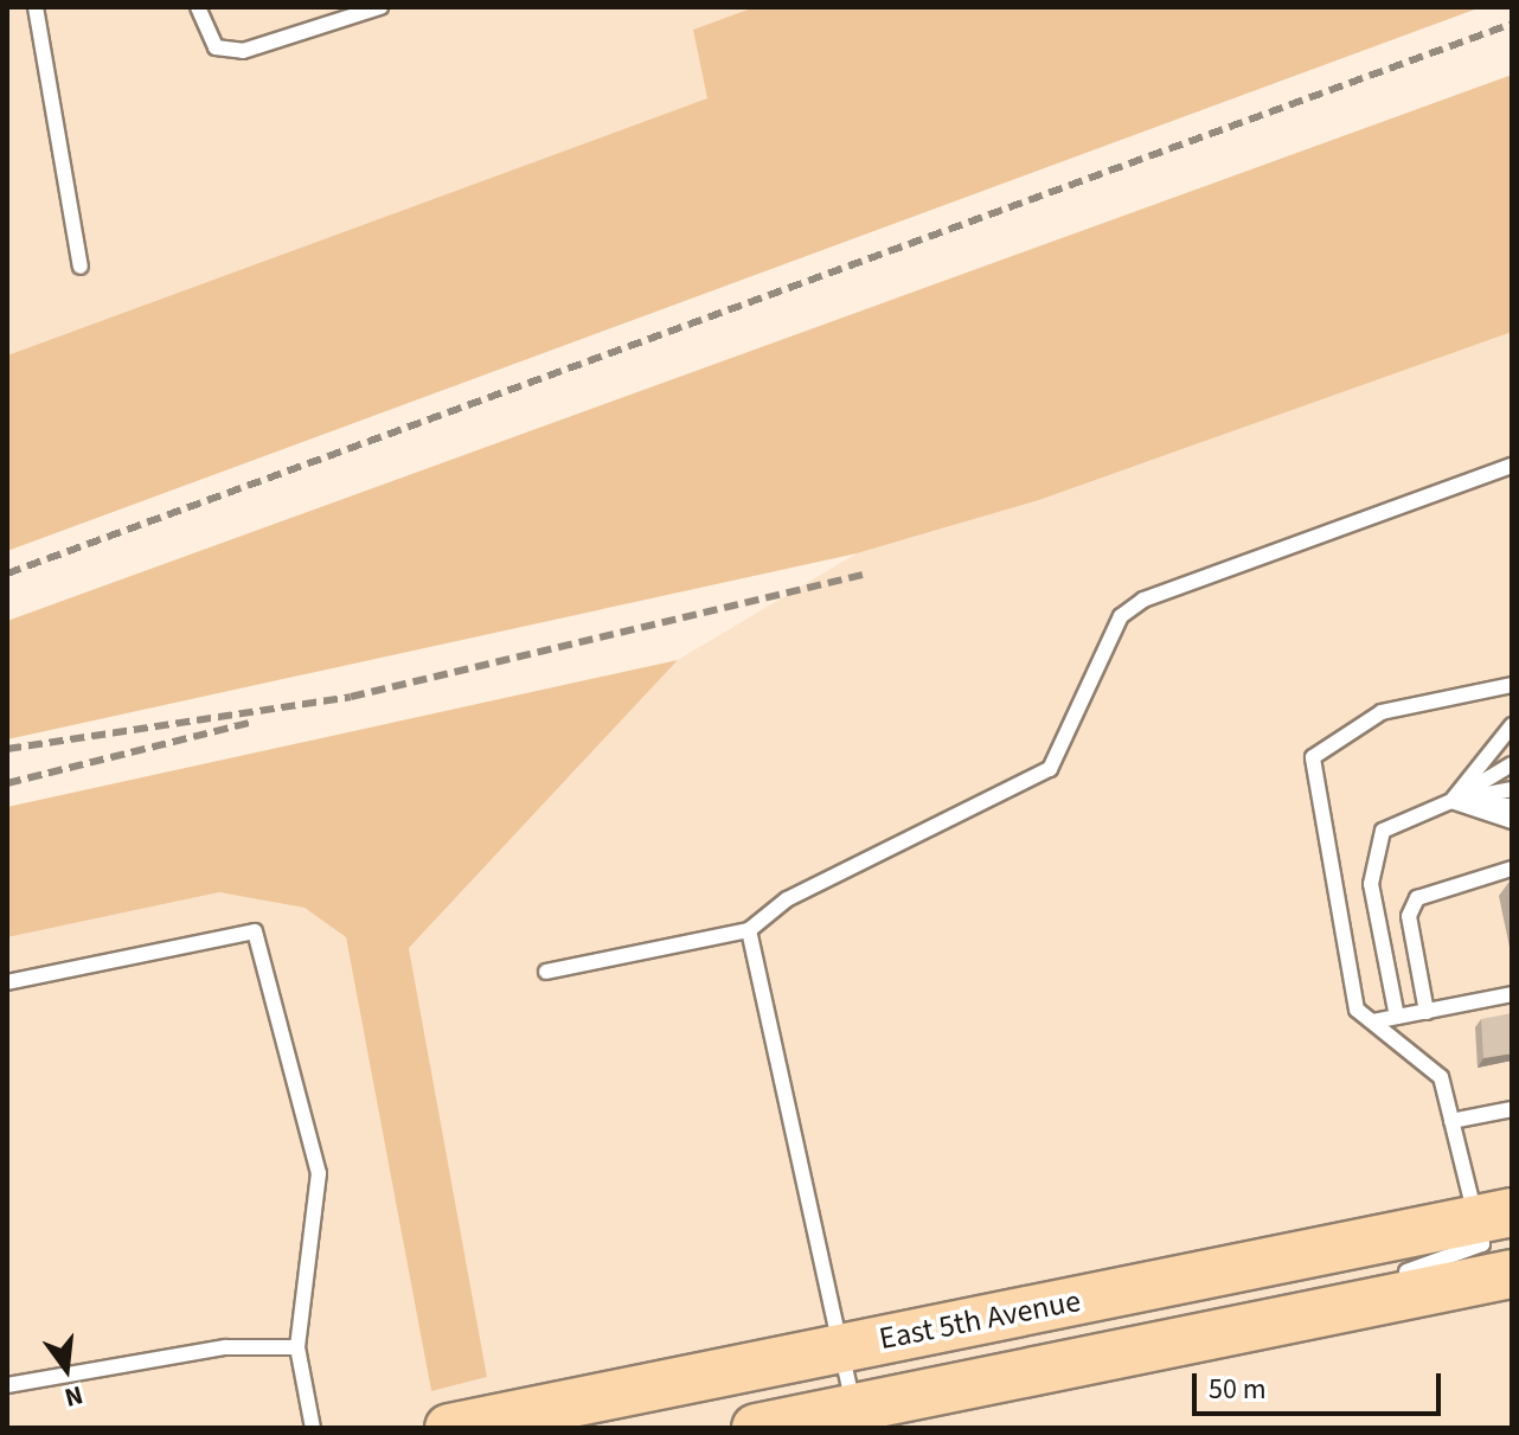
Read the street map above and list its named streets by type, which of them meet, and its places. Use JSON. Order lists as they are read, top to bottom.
{
  "streets": {
    "main road": ["East 5th Avenue"]
  },
  "scale_bar": "50 m",
  "north": "bottom"
}
